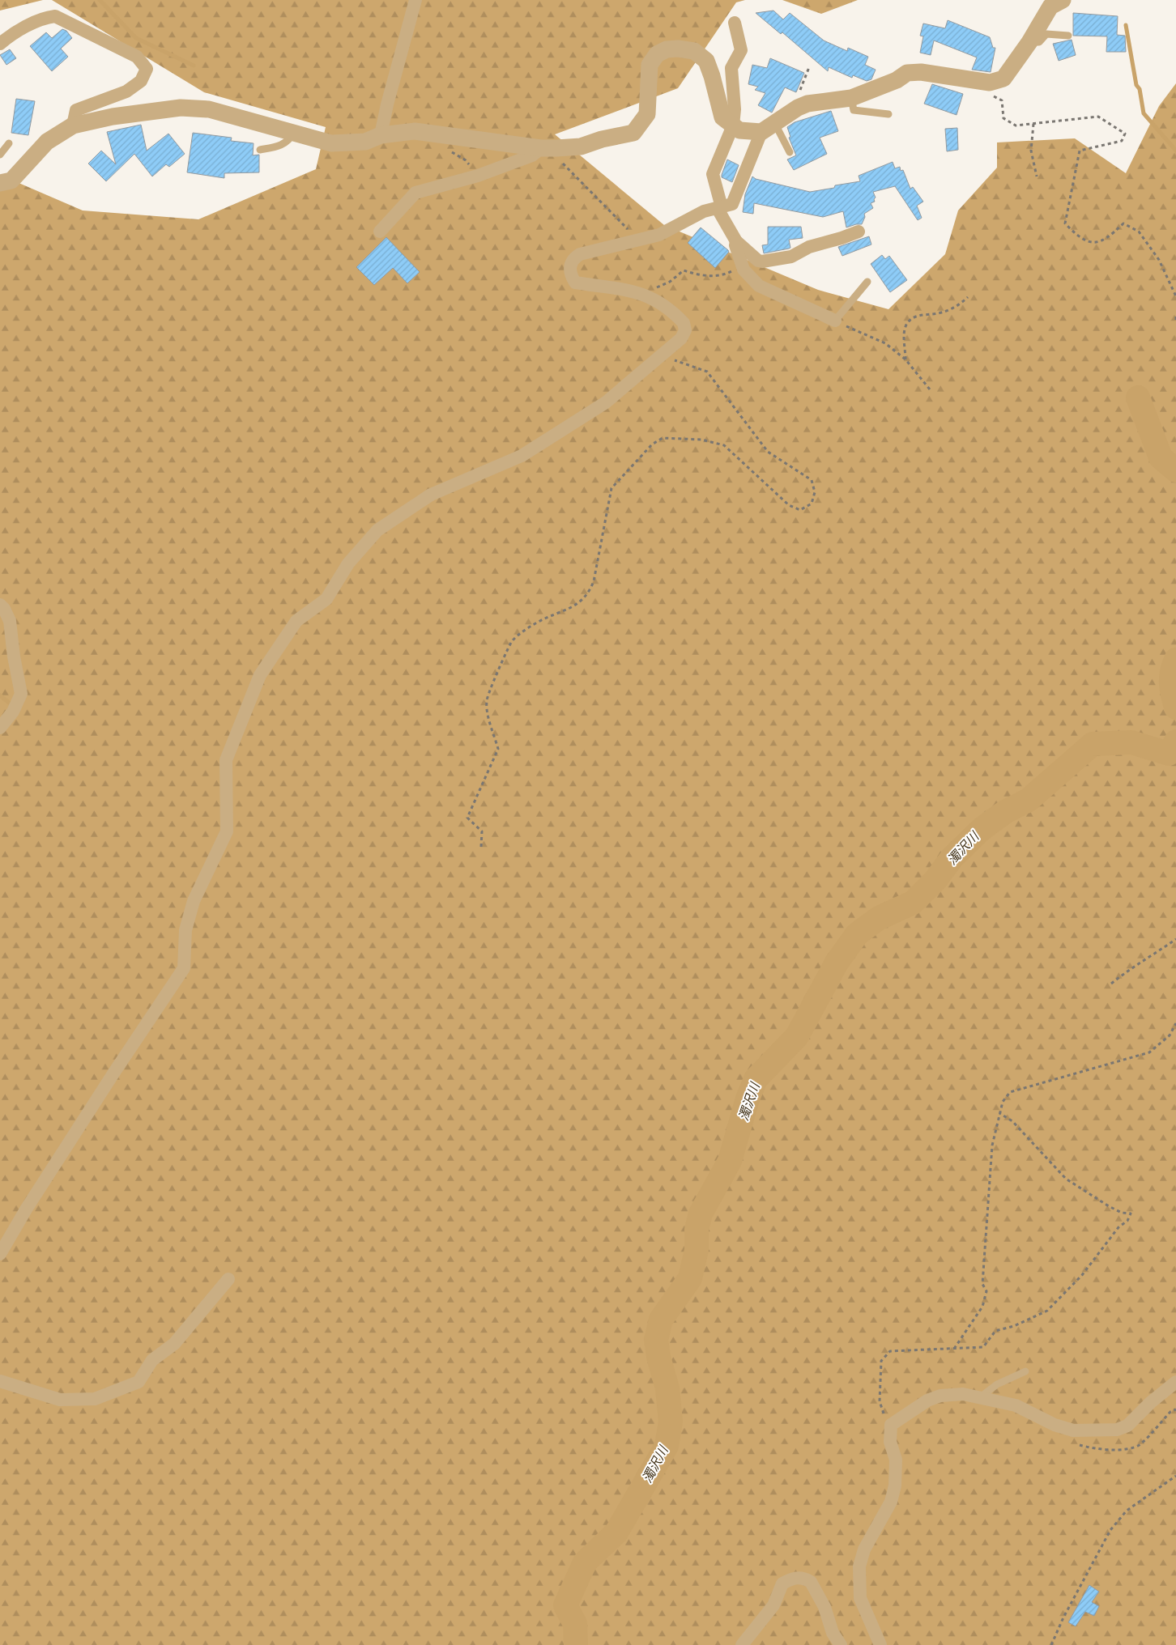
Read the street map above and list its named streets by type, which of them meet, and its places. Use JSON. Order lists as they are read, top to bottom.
{
  "water": ["濁沢川"]
}
